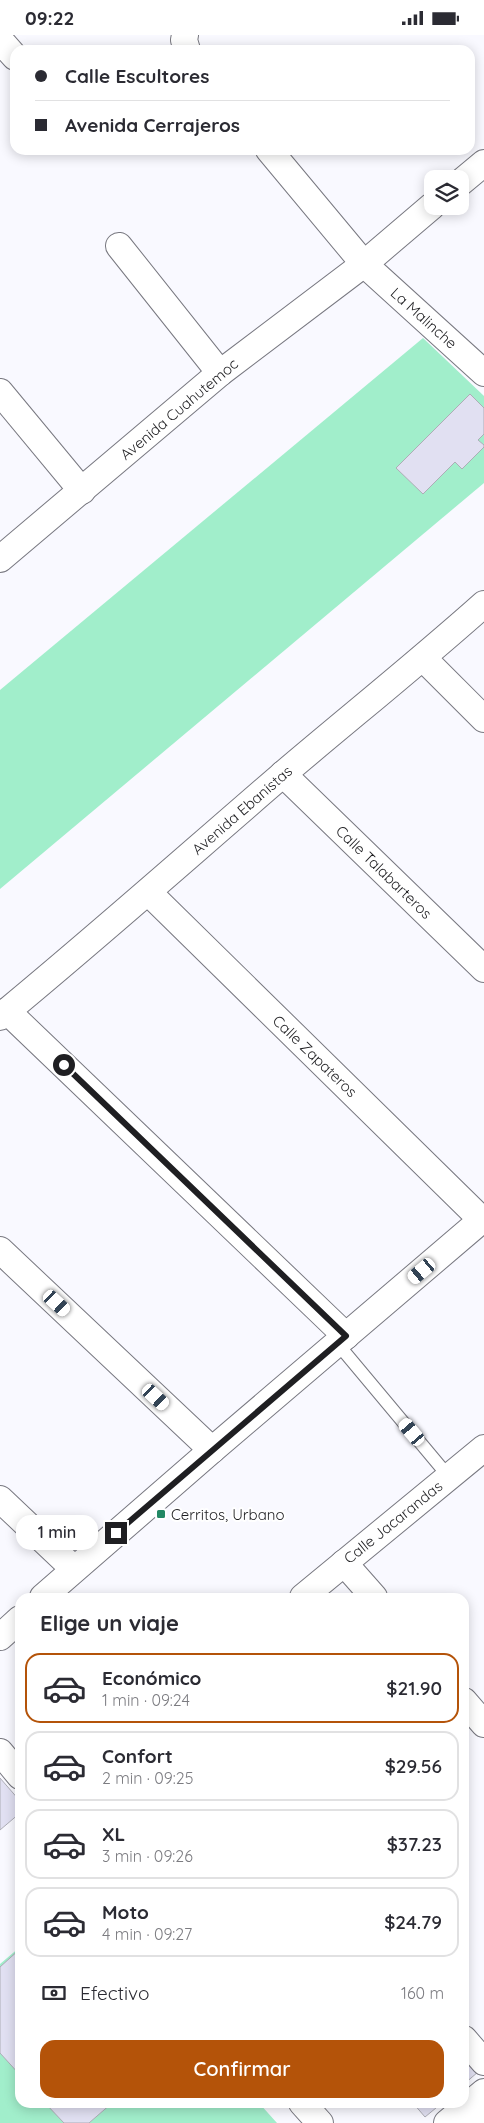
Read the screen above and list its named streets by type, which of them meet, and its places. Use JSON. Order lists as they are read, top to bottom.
{
  "streets": {
    "street": [
      "La Malinche",
      "Avenida Cuahutemoc",
      "Avenida Ebanistas",
      "Calle Talabarteros",
      "Calle Zapateros",
      "Calle Jacarandas"
    ]
  },
  "crossings": [
    ["La Malinche", "Avenida Cuahutemoc"],
    ["Avenida Ebanistas", "Calle Talabarteros"],
    ["Avenida Ebanistas", "Calle Zapateros"]
  ],
  "places": {
    "transit": ["Cerritos, Urbano"]
  },
  "page": {
    "status": "09:22",
    "banner": ["Calle Escultores", "Avenida Cerrajeros"],
    "bubble": "1 min",
    "heading": "Elige un viaje",
    "list": [
      {
        "name": "Económico",
        "note": "1 min · 09:24",
        "value": "$21.90"
      },
      {
        "name": "Confort",
        "note": "2 min · 09:25",
        "value": "$29.56"
      },
      {
        "name": "XL",
        "note": "3 min · 09:26",
        "value": "$37.23"
      },
      {
        "name": "Moto",
        "note": "4 min · 09:27",
        "value": "$24.79"
      }
    ],
    "pay": ["Efectivo", "160 m"],
    "buttons": "Confirmar"
  }
}
